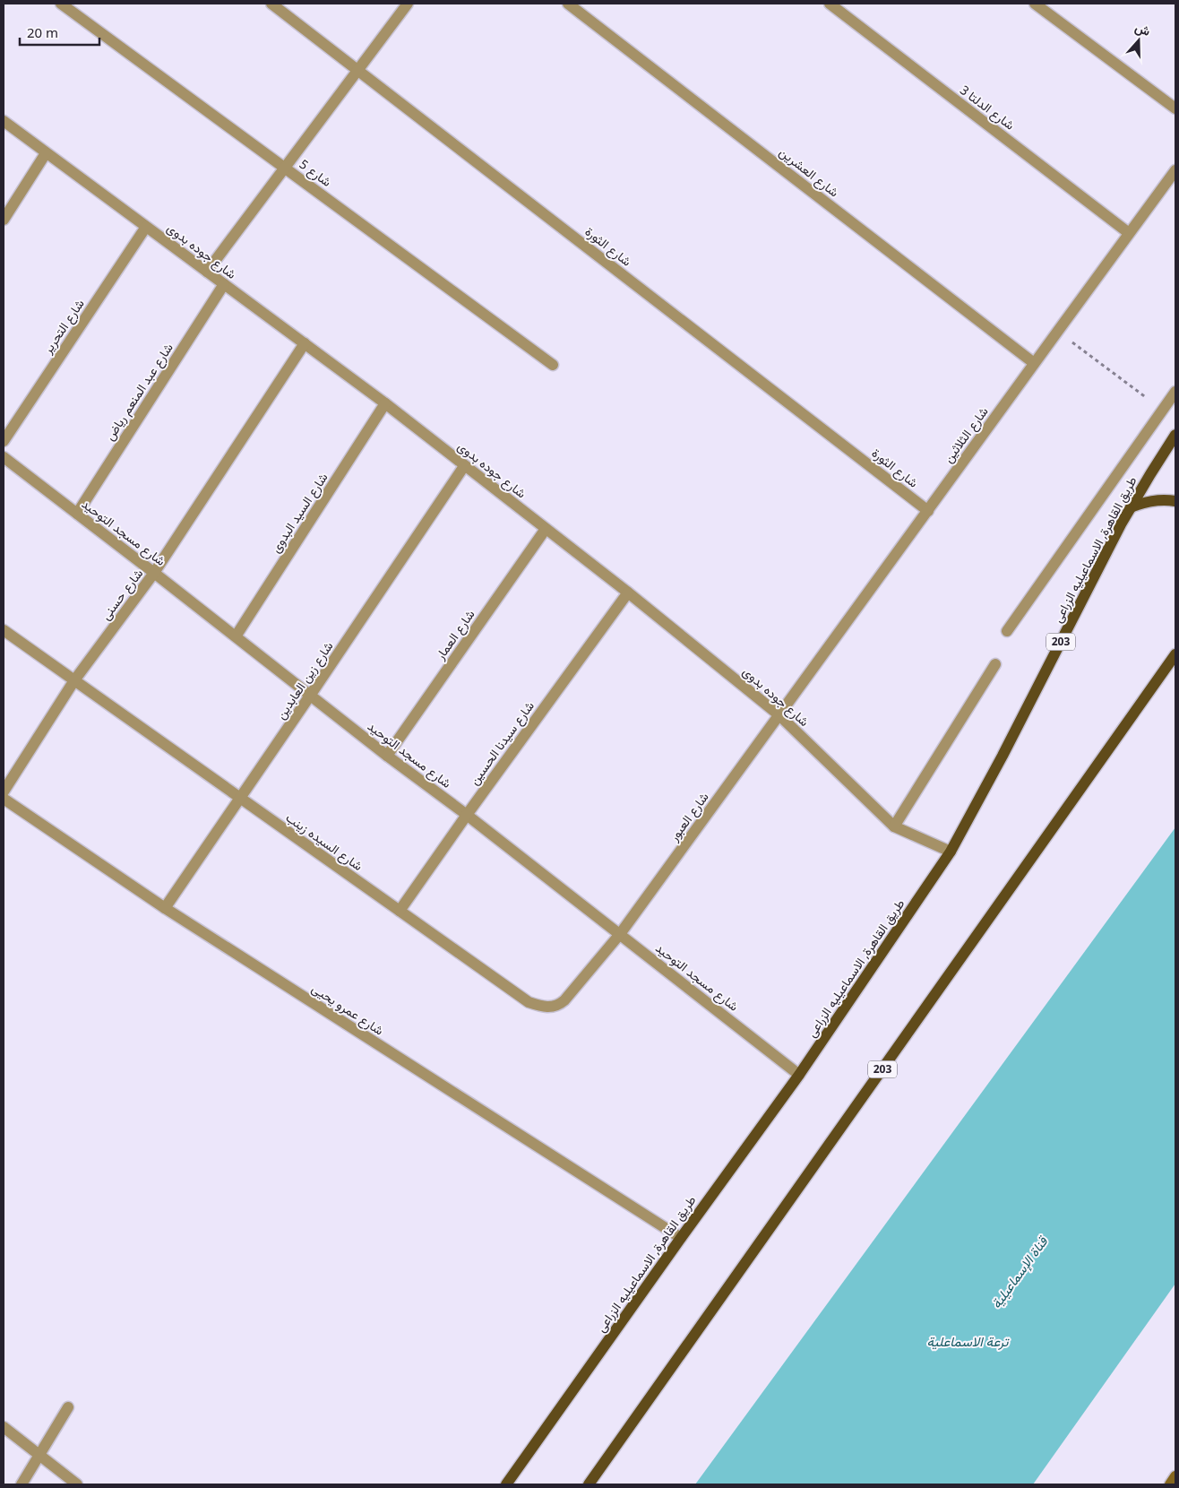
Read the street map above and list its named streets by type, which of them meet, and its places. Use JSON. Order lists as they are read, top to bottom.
{
  "streets": {
    "main road": ["طريق القاهرة, الاسماعيليه الزراعى", "203"],
    "street": [
      "شارع الدلتا 3",
      "شارع العشرين",
      "شارع 5",
      "شارع الثورة",
      "شارع جوده بدوى",
      "شارع التحرير",
      "شارع عبد المنعم رياض",
      "شارع الثلاثين",
      "شارع السيد البدوى",
      "شارع مسجد التوحيد",
      "شارع حسنى",
      "شارع العمار",
      "شارع زين العابدين",
      "شارع سيدنا الحسين",
      "شارع العبور",
      "شارع السيده زينب",
      "شارع عمرو يحيى"
    ]
  },
  "crossings": [
    ["شارع الدلتا 3", "شارع الثلاثين"],
    ["شارع العشرين", "شارع الثلاثين"],
    ["شارع الثورة", "شارع الثلاثين"],
    ["شارع جوده بدوى", "شارع التحرير"],
    ["شارع جوده بدوى", "شارع عبد المنعم رياض"],
    ["شارع جوده بدوى", "شارع الثلاثين"],
    ["شارع جوده بدوى", "شارع السيد البدوى"],
    ["شارع جوده بدوى", "طريق القاهرة, الاسماعيليه الزراعى"],
    ["شارع جوده بدوى", "شارع حسنى"],
    ["شارع جوده بدوى", "شارع العمار"],
    ["شارع جوده بدوى", "شارع زين العابدين"],
    ["شارع جوده بدوى", "شارع سيدنا الحسين"],
    ["شارع جوده بدوى", "شارع العبور"],
    ["شارع عبد المنعم رياض", "شارع مسجد التوحيد"],
    ["شارع الثلاثين", "شارع العبور"],
    ["شارع السيد البدوى", "شارع مسجد التوحيد"],
    ["شارع مسجد التوحيد", "طريق القاهرة, الاسماعيليه الزراعى"],
    ["شارع مسجد التوحيد", "شارع حسنى"],
    ["شارع مسجد التوحيد", "شارع العمار"],
    ["شارع مسجد التوحيد", "شارع زين العابدين"],
    ["شارع مسجد التوحيد", "شارع سيدنا الحسين"],
    ["شارع مسجد التوحيد", "شارع العبور"],
    ["شارع مسجد التوحيد", "شارع السيده زينب"],
    ["طريق القاهرة, الاسماعيليه الزراعى", "شارع عمرو يحيى"],
    ["شارع حسنى", "شارع السيده زينب"],
    ["شارع زين العابدين", "شارع السيده زينب"],
    ["شارع زين العابدين", "شارع عمرو يحيى"],
    ["شارع سيدنا الحسين", "شارع السيده زينب"],
    ["شارع العبور", "شارع السيده زينب"]
  ],
  "water": ["قناة الإسماعيلية", "ترعة الاسماعلية"],
  "scale_bar": "20 m",
  "north": "top"
}
